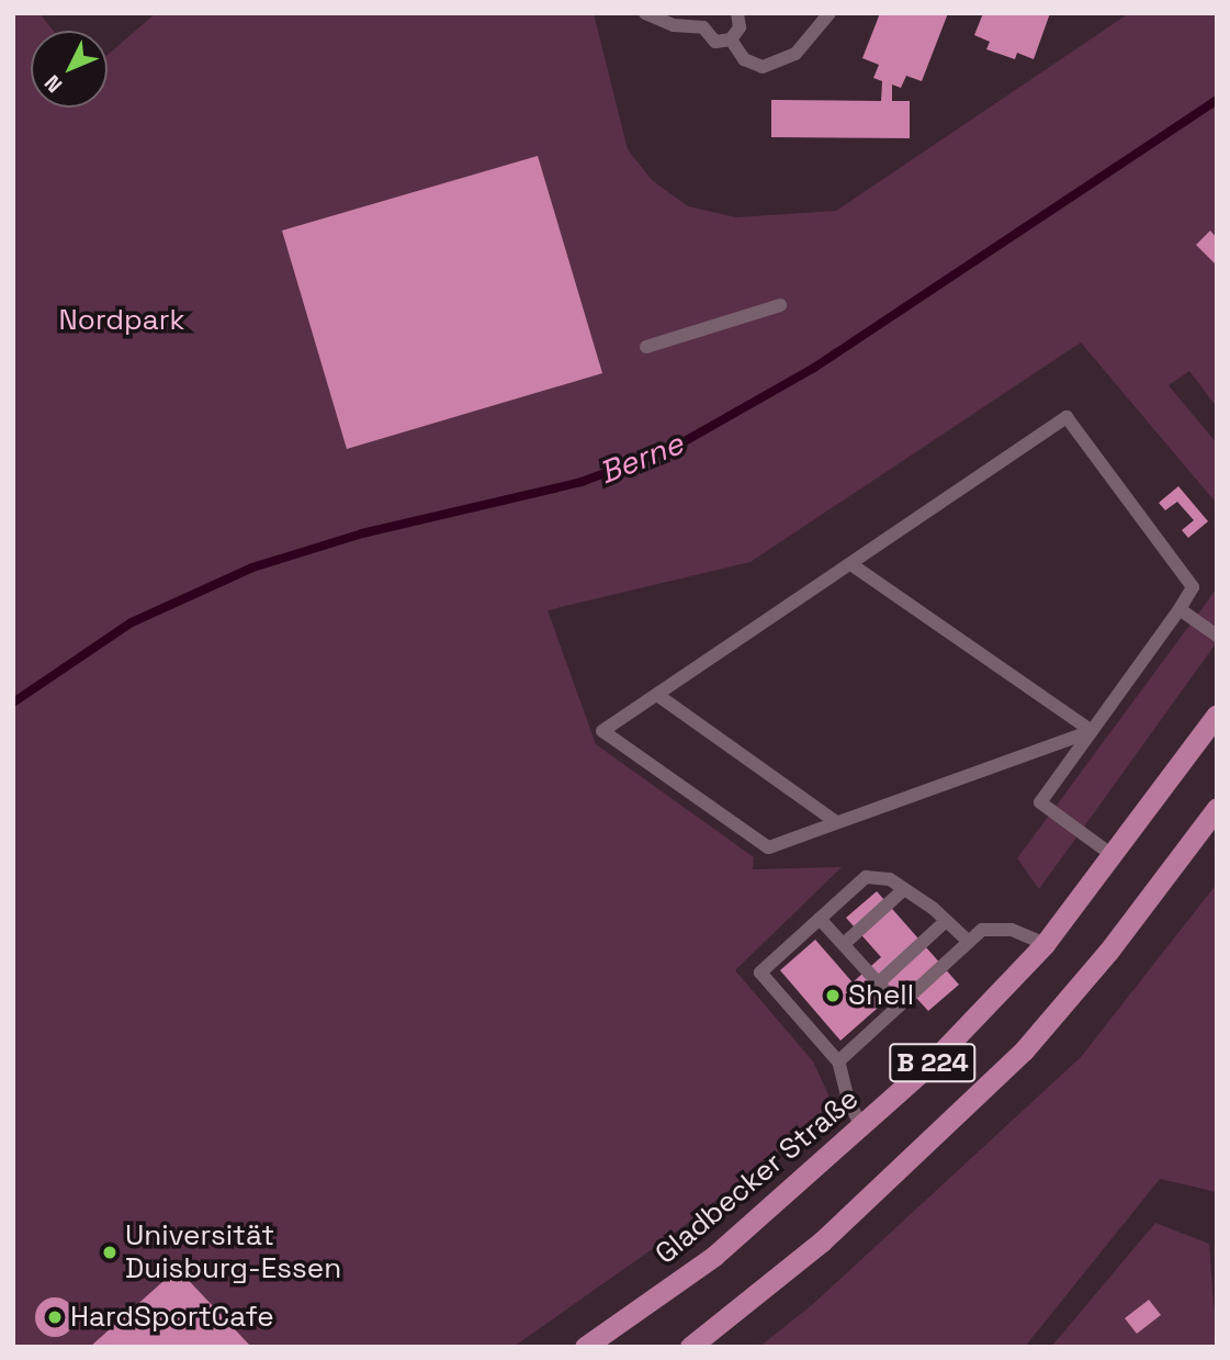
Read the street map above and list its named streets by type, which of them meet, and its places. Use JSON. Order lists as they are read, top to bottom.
{
  "streets": {
    "main road": ["B 224", "Gladbecker Straße"]
  },
  "water": ["Berne"],
  "parks": ["Nordpark"],
  "places": ["Shell", "Universität Duisburg-Essen", "HardSportCafe"],
  "north": "bottom left"
}
